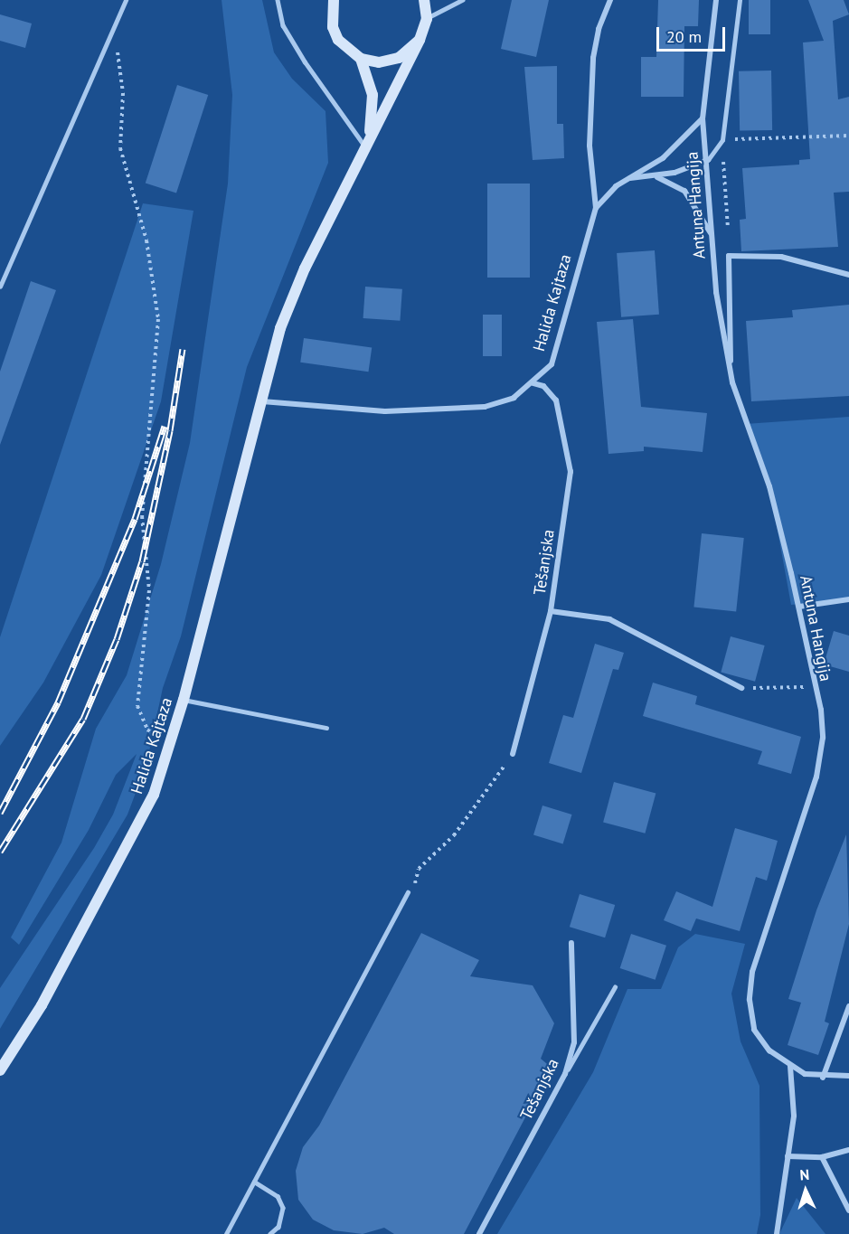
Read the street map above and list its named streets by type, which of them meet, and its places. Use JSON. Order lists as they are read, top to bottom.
{
  "streets": {
    "main road": ["Halida Kajtaza"],
    "street": ["Antuna Hangija", "Tešanjska"]
  },
  "crossings": [
    ["Halida Kajtaza", "Tešanjska"]
  ],
  "scale_bar": "20 m",
  "north": "top"
}
